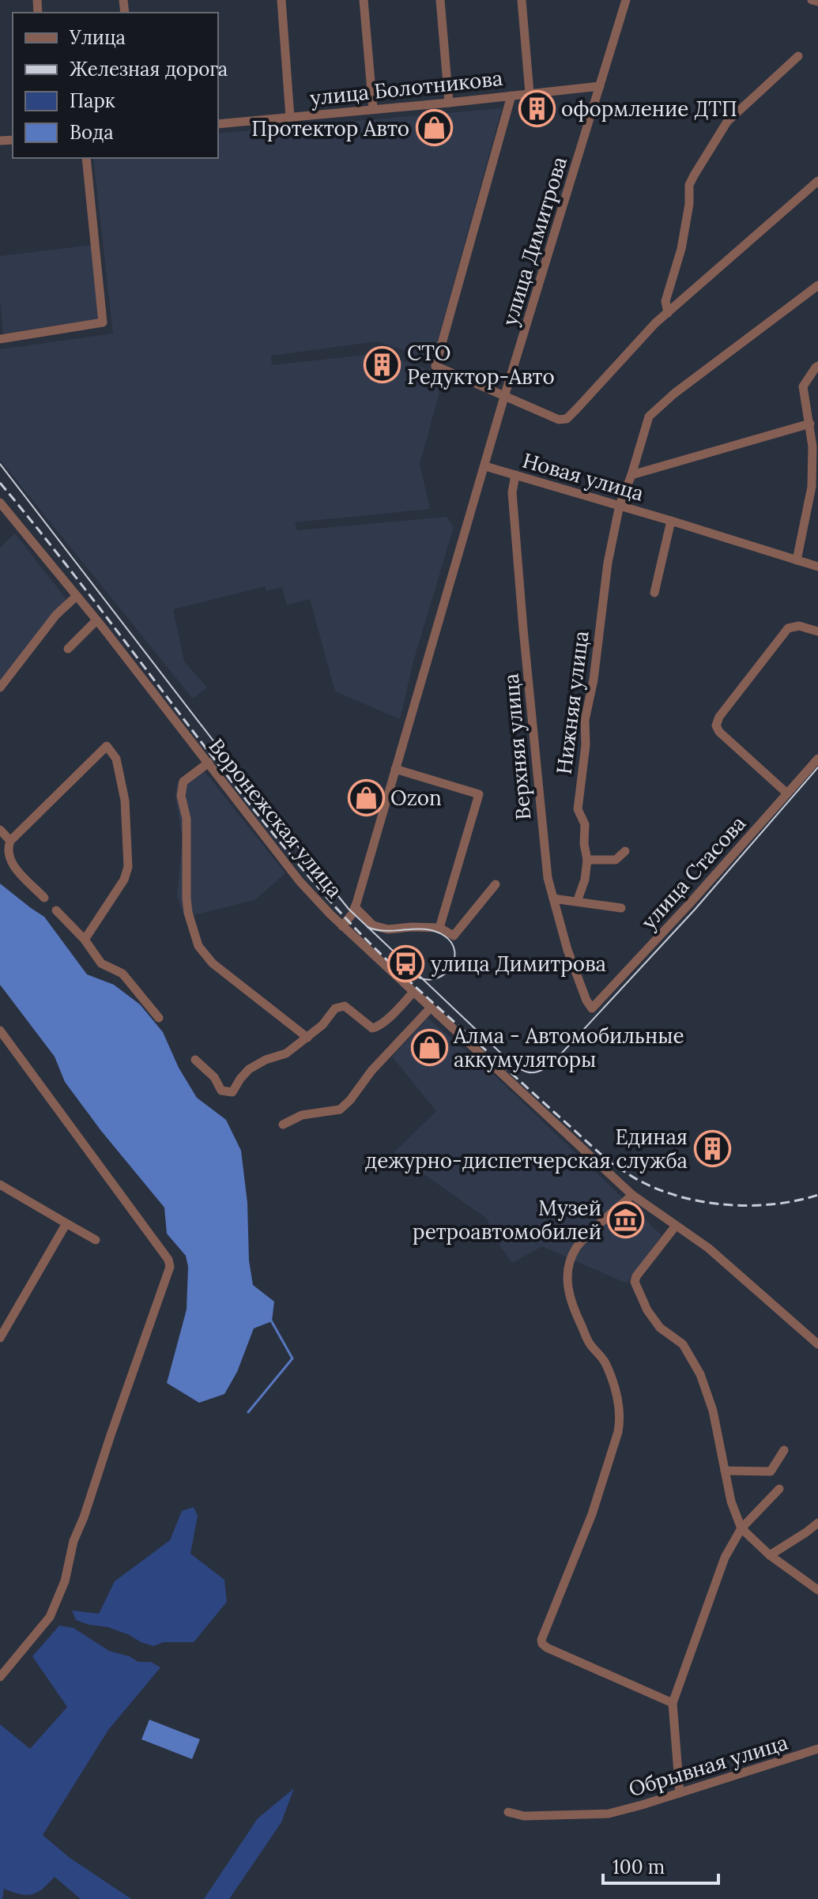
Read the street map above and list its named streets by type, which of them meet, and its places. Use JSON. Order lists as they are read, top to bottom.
{
  "streets": {
    "street": [
      "улица Болотникова",
      "улица Димитрова",
      "Новая улица",
      "Нижняя улица",
      "Верхняя улица",
      "Воронежская улица",
      "улица Стасова",
      "Обрывная улица"
    ]
  },
  "crossings": [
    ["улица Болотникова", "улица Димитрова"],
    ["улица Димитрова", "Новая улица"],
    ["улица Димитрова", "Воронежская улица"],
    ["Новая улица", "Нижняя улица"],
    ["Новая улица", "Верхняя улица"],
    ["Верхняя улица", "улица Стасова"]
  ],
  "places": {
    "building": ["оформление ДТП", "СТО Редуктор-Авто", "Единая дежурно-диспетчерская служба"],
    "shop": ["Протектор Авто", "Ozon", "Алма - Автомобильные аккумуляторы"],
    "bus stop": ["улица Димитрова"],
    "museum": ["Музей ретроавтомобилей"]
  },
  "legend": [
    "Улица",
    "Железная дорога",
    "Парк",
    "Вода"
  ],
  "scale_bar": "100 m"
}
